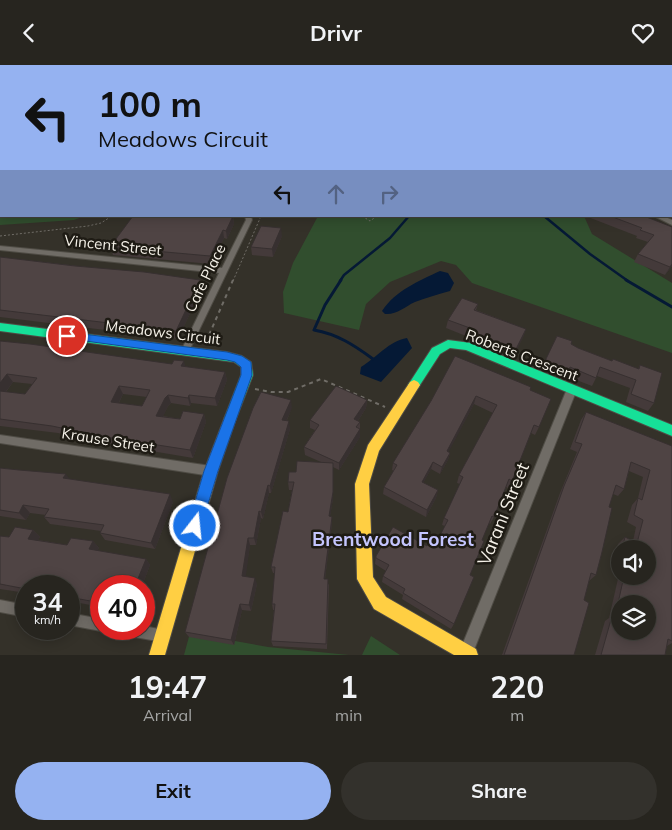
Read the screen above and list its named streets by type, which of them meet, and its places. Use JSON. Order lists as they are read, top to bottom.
{
  "streets": {
    "street": [
      "Vincent Street",
      "Cafe Place",
      "Meadows Circuit",
      "Roberts Crescent",
      "Krause Street",
      "Varani Street"
    ]
  },
  "crossings": [
    ["Vincent Street", "Cafe Place"],
    ["Cafe Place", "Meadows Circuit"],
    ["Meadows Circuit", "Krause Street"],
    ["Roberts Crescent", "Varani Street"]
  ],
  "districts": ["Brentwood Forest"],
  "page": {
    "header": "Drivr",
    "turn": ["100 m", "Meadows Circuit"],
    "speed": "34 km/h",
    "limit": "40",
    "eta": [
      "19:47",
      "Arrival",
      "1",
      "min",
      "220",
      "m"
    ],
    "buttons": ["Exit", "Share"]
  }
}
